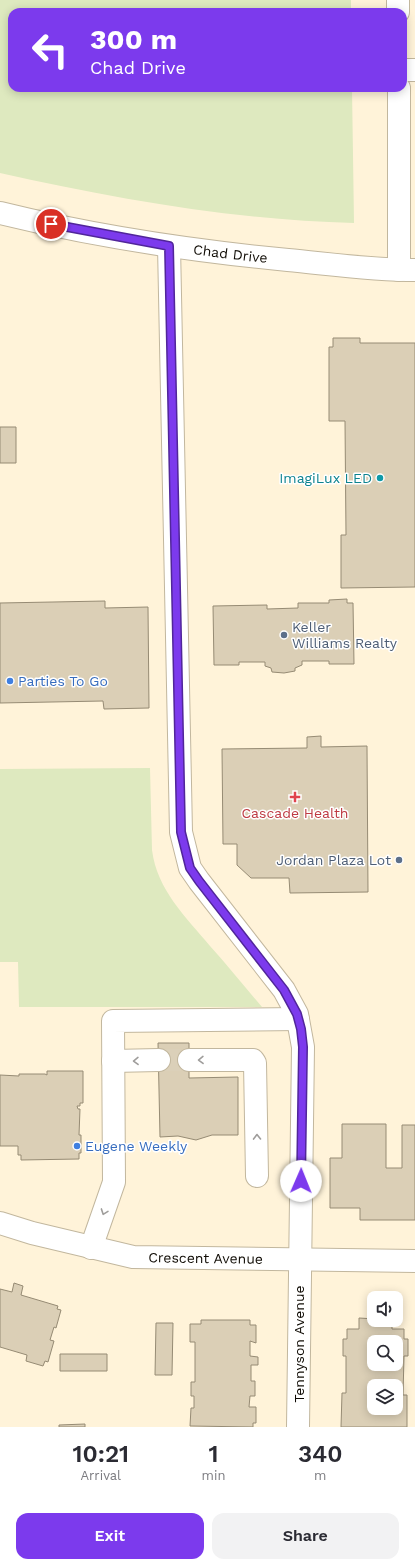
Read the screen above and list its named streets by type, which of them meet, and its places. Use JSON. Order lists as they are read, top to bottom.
{
  "streets": {
    "street": ["Chad Drive", "Crescent Avenue", "Tennyson Avenue"]
  },
  "crossings": [
    ["Chad Drive", "Tennyson Avenue"],
    ["Crescent Avenue", "Tennyson Avenue"]
  ],
  "places": {
    "other": [
      "ImagiLux LED",
      "Keller Williams Realty",
      "Parties To Go",
      "Jordan Plaza Lot",
      "Eugene Weekly"
    ],
    "health": ["Cascade Health"]
  },
  "page": {
    "turn": ["300 m", "Chad Drive"],
    "eta": [
      "10:21",
      "Arrival",
      "1",
      "min",
      "340",
      "m"
    ],
    "buttons": ["Exit", "Share"]
  }
}
